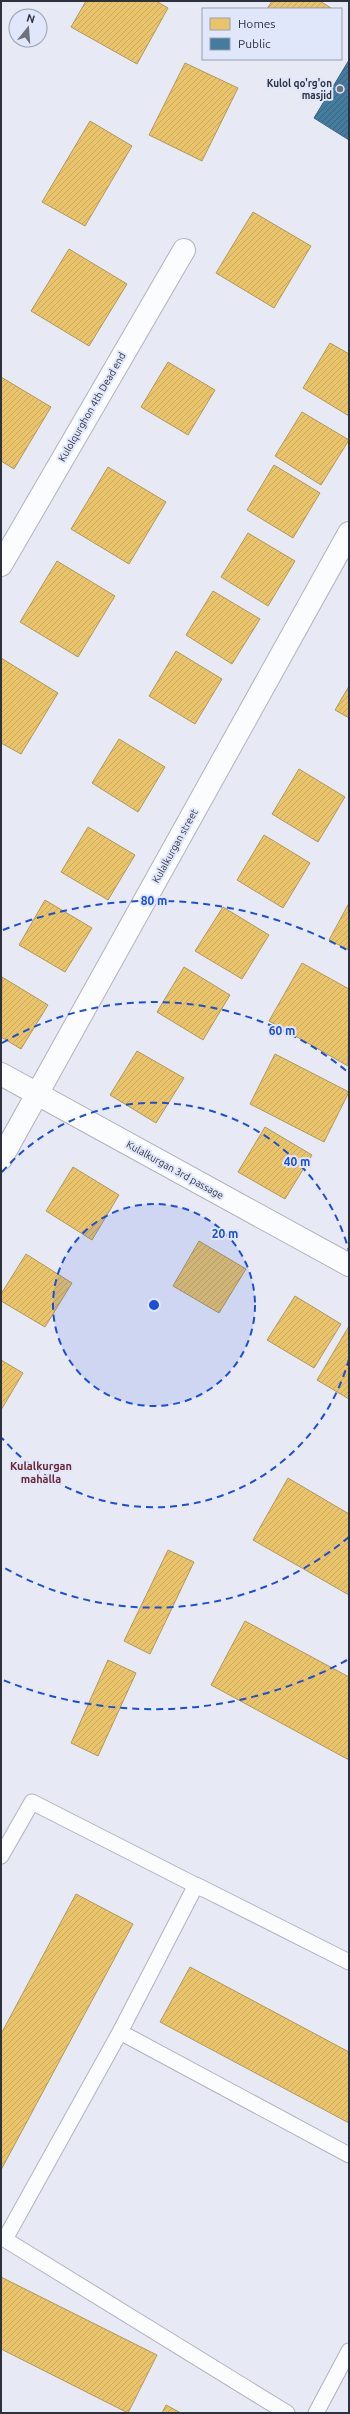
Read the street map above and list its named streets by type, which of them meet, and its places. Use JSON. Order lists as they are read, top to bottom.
{
  "streets": {
    "street": ["Kulolqurghon 4th Dead end", "Kulalkurgan street", "Kulalkurgan 3rd passage"]
  },
  "crossings": [
    ["Kulalkurgan street", "Kulalkurgan 3rd passage"]
  ],
  "districts": ["Kulalkurgan mahalla"],
  "places": ["Kulol qo'rg'on masjid"],
  "legend": ["Homes", "Public"],
  "north": "top",
  "rings": [
    "80 m",
    "60 m",
    "40 m",
    "20 m"
  ]
}
